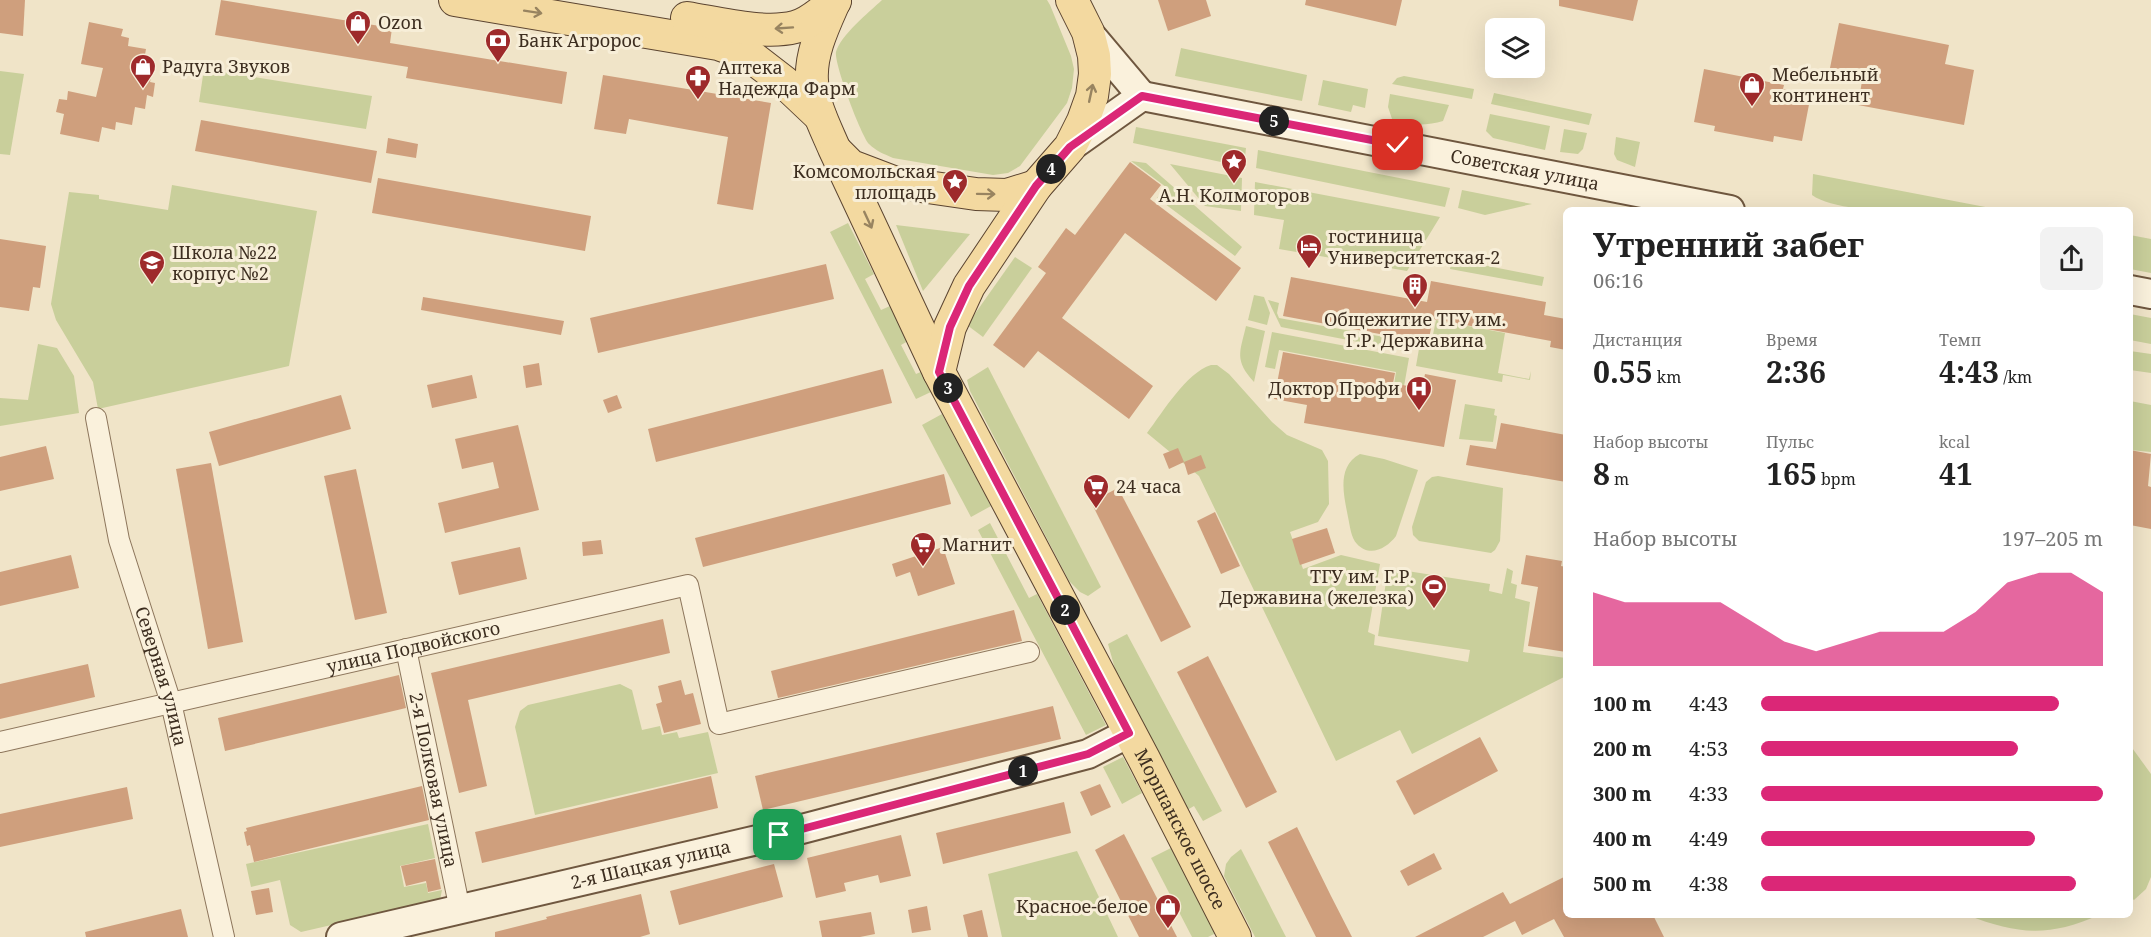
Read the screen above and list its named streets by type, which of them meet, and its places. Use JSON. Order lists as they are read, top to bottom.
{
  "streets": {
    "main road": ["Моршанское шоссе"],
    "street": [
      "Советская улица",
      "улица Подвойского",
      "Северная улица",
      "2-я Полковая улица",
      "2-я Шацкая улица"
    ]
  },
  "crossings": [
    ["улица Подвойского", "Северная улица"],
    ["улица Подвойского", "2-я Полковая улица"],
    ["2-я Полковая улица", "2-я Шацкая улица"],
    ["Моршанское шоссе", "2-я Шацкая улица"]
  ],
  "places": {
    "shop": [
      "Ozon",
      "Радуга Звуков",
      "Мебельный континент",
      "Красное-белое"
    ],
    "bank": ["Банк Агророс"],
    "pharmacy": ["Аптека Надежда Фарм"],
    "place": ["А.Н. Колмогоров", "Комсомольская площадь"],
    "hotel": ["гостиница Университетская-2"],
    "school or university": ["Школа №22 корпус №2"],
    "building": ["Общежитие ТГУ им. Г.Р. Державина"],
    "hospital": ["Доктор Профи"],
    "supermarket": ["24 часа", "Магнит"],
    "sports": ["ТГУ им. Г.Р. Державина (железка)"]
  },
  "page": {
    "pins": [
      "5",
      "4",
      "3",
      "2",
      "1"
    ],
    "heading": ["Утренний забег", "06:16"],
    "stats": [
      ["Дистанция", "0.55 km"],
      ["Время", "2:36"],
      ["Темп", "4:43 /km"],
      ["Набор высоты", "8 m"],
      ["Пульс", "165 bpm"],
      ["kcal", "41"]
    ],
    "chart": ["Набор высоты", "197–205 m"],
    "list": [
      {
        "name": "100 m",
        "note": "4:43"
      },
      {
        "name": "200 m",
        "note": "4:53"
      },
      {
        "name": "300 m",
        "note": "4:33"
      },
      {
        "name": "400 m",
        "note": "4:49"
      },
      {
        "name": "500 m",
        "note": "4:38"
      }
    ]
  }
}
